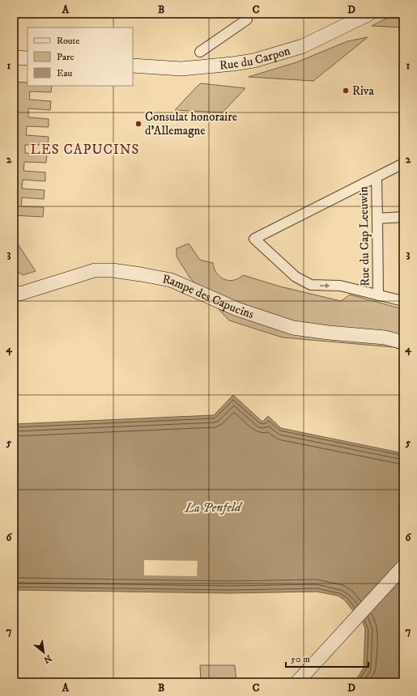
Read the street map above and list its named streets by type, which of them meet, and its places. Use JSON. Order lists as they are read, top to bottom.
{
  "streets": {
    "street": ["Rue du Carpon", "Rue du Cap Leeuwin", "Rampe des Capucins"]
  },
  "districts": ["LES CAPUCINS"],
  "water": ["La Penfeld"],
  "places": ["Riva", "Consulat honoraire d'Allemagne"],
  "legend": ["Route", "Parc", "Eau"],
  "scale_bar": "50 m",
  "north": "bottom right",
  "grid": {
    "columns": [
      "A",
      "B",
      "C",
      "D"
    ],
    "rows": [
      "1",
      "2",
      "3",
      "4",
      "5",
      "6",
      "7"
    ]
  }
}
